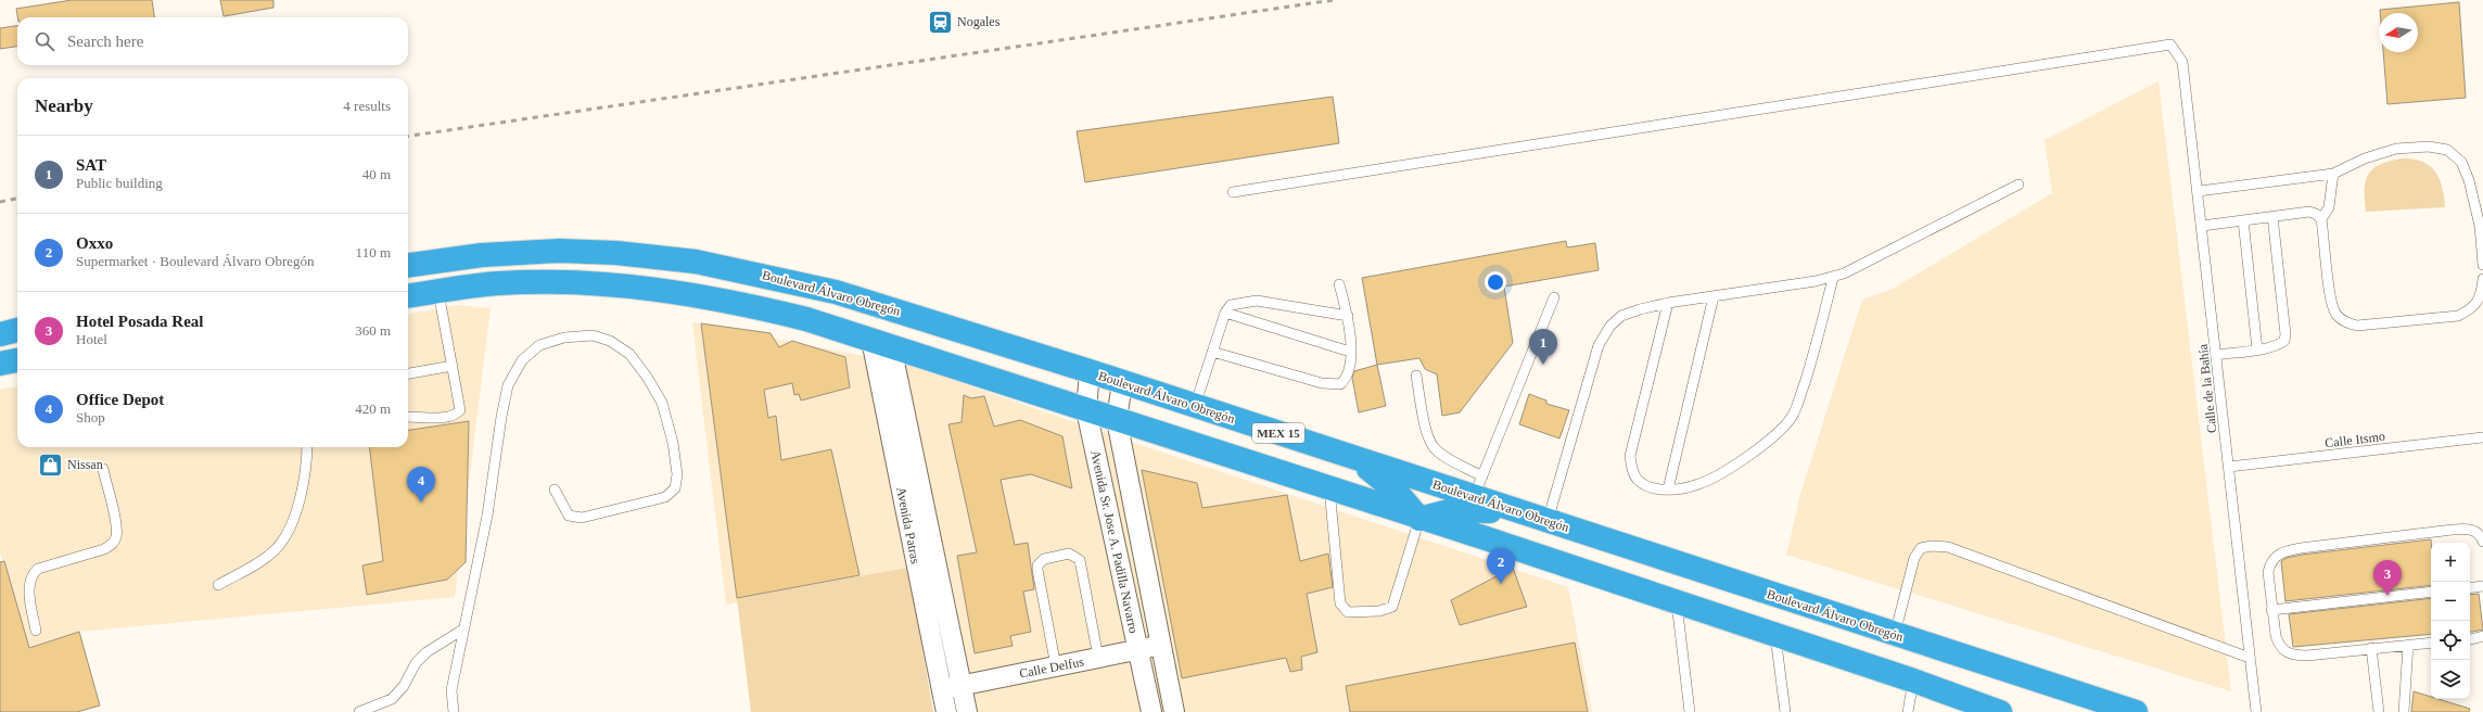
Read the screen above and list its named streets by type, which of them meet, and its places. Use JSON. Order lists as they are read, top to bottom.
{
  "streets": {
    "highway": ["Boulevard Álvaro Obregón", "MEX 15"],
    "street": ["Avenida Patras", "Avenida Sr. Jose A. Padilla Navarro", "Calle Delfus"],
    "lane": ["Calle de la Bahía", "Calle Itsmo"]
  },
  "crossings": [
    ["Boulevard Álvaro Obregón", "Avenida Sr. Jose A. Padilla Navarro"],
    ["Calle de la Bahía", "Calle Itsmo"],
    ["Avenida Patras", "Calle Delfus"],
    ["Avenida Sr. Jose A. Padilla Navarro", "Calle Delfus"]
  ],
  "places": {
    "station": ["Nogales"],
    "shop": ["Nissan"]
  },
  "north": "left",
  "page": {
    "search": "Search here",
    "heading": ["Nearby", "4 results"],
    "list": [
      {
        "mark": "1",
        "name": "SAT",
        "note": "Public building",
        "value": "40 m"
      },
      {
        "mark": "2",
        "name": "Oxxo",
        "note": "Supermarket · Boulevard Álvaro Obregón",
        "value": "110 m"
      },
      {
        "mark": "3",
        "name": "Hotel Posada Real",
        "note": "Hotel",
        "value": "360 m"
      },
      {
        "mark": "4",
        "name": "Office Depot",
        "note": "Shop",
        "value": "420 m"
      }
    ],
    "pins": [
      "1",
      "4",
      "2",
      "3"
    ],
    "map_buttons": ["+", "−"]
  }
}
